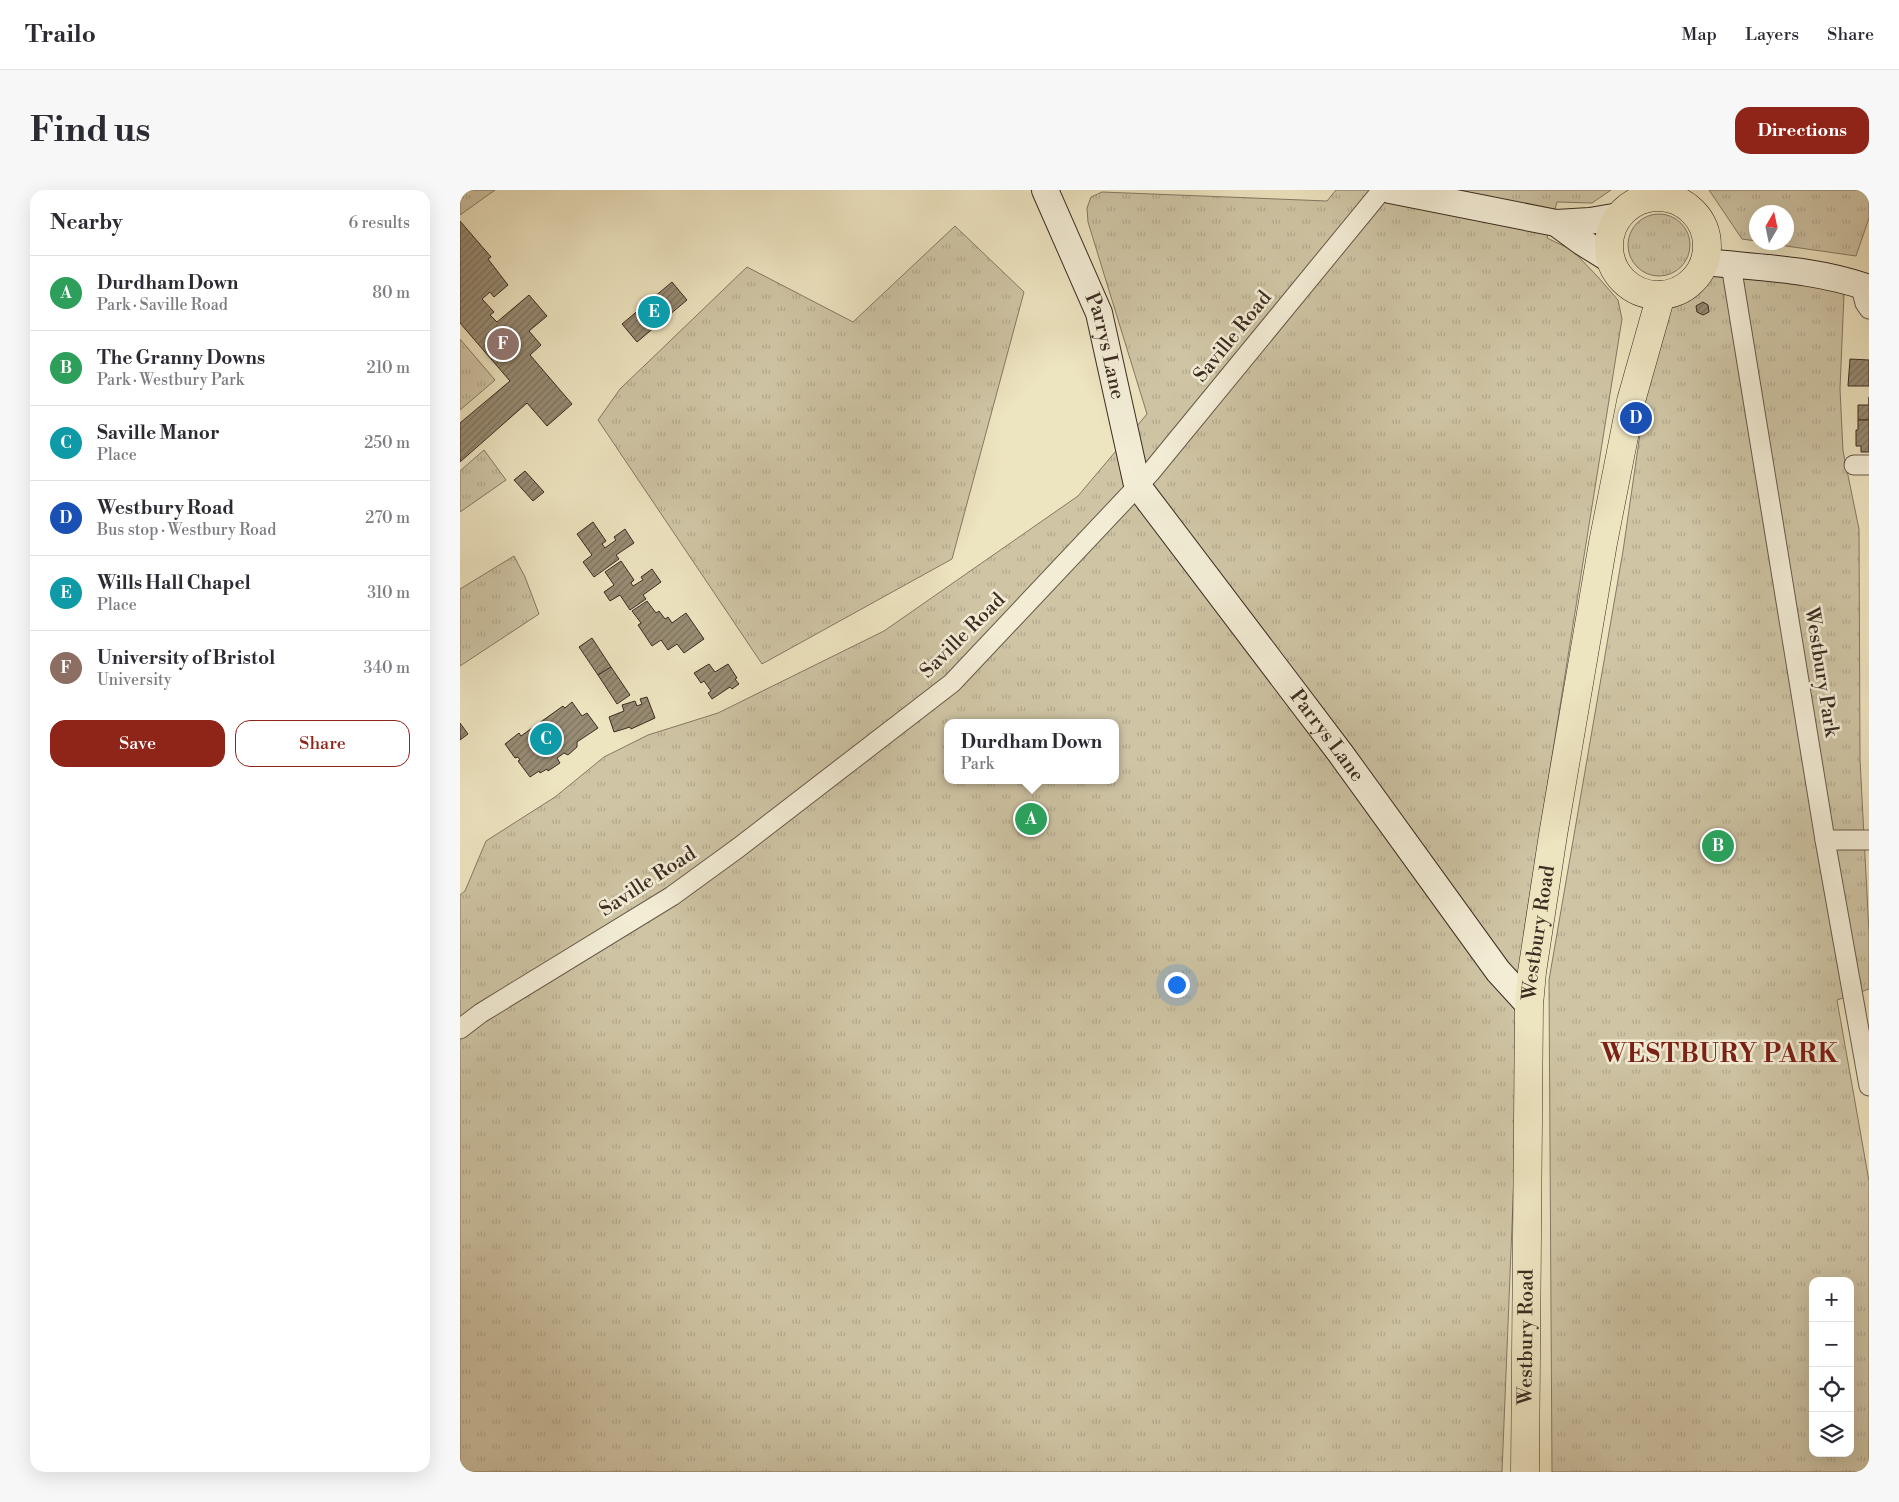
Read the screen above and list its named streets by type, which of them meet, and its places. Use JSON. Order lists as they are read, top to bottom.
{
  "streets": {
    "main road": ["Parrys Lane", "Westbury Road"],
    "street": ["Saville Road", "Westbury Park"]
  },
  "crossings": [
    ["Saville Road", "Parrys Lane"],
    ["Parrys Lane", "Westbury Road"],
    ["Westbury Park", "Westbury Road"]
  ],
  "districts": ["WESTBURY PARK"],
  "north": "top",
  "page": {
    "header": "Trailo",
    "nav": ["Map", "Layers", "Share"],
    "buttons": [
      "Directions",
      ["Save", "Share"]
    ],
    "title": "Find us",
    "heading": ["Nearby", "6 results"],
    "list": [
      {
        "mark": "A",
        "name": "Durdham Down",
        "note": "Park · Saville Road",
        "value": "80 m"
      },
      {
        "mark": "B",
        "name": "The Granny Downs",
        "note": "Park · Westbury Park",
        "value": "210 m"
      },
      {
        "mark": "C",
        "name": "Saville Manor",
        "note": "Place",
        "value": "250 m"
      },
      {
        "mark": "D",
        "name": "Westbury Road",
        "note": "Bus stop · Westbury Road",
        "value": "270 m"
      },
      {
        "mark": "E",
        "name": "Wills Hall Chapel",
        "note": "Place",
        "value": "310 m"
      },
      {
        "mark": "F",
        "name": "University of Bristol",
        "note": "University",
        "value": "340 m"
      }
    ],
    "pins": [
      "E",
      "F",
      "D",
      "C",
      "A",
      "B"
    ],
    "popup": ["Durdham Down", "Park"],
    "map_buttons": ["+", "−"]
  }
}
